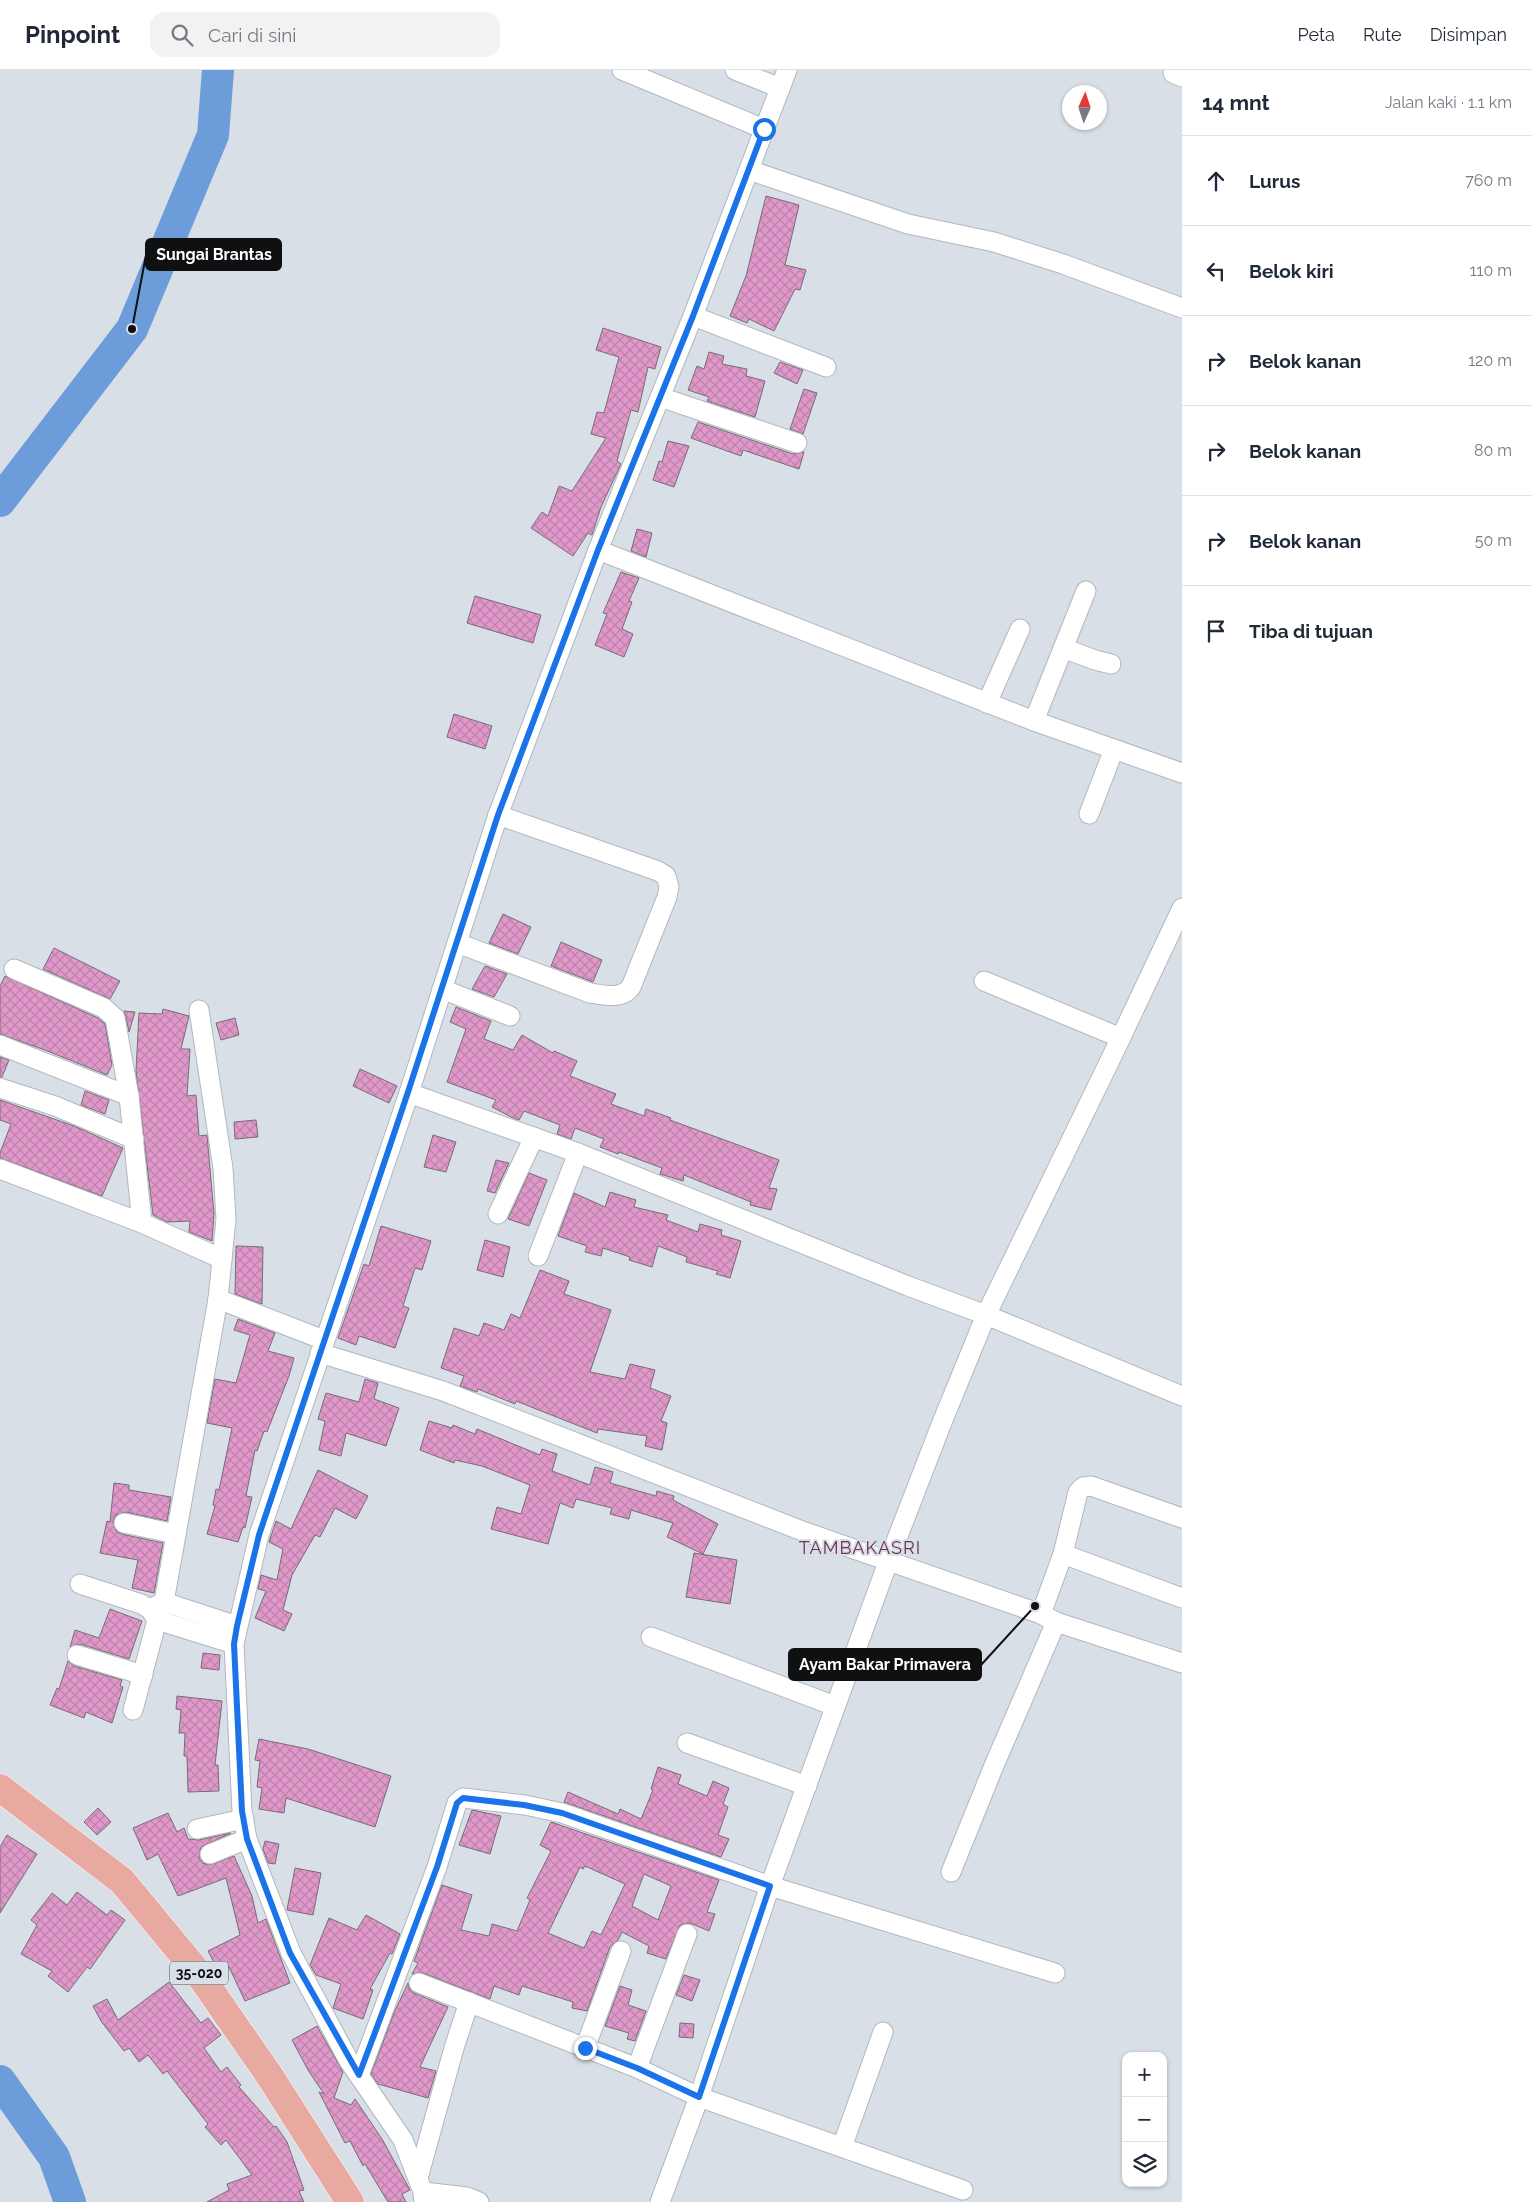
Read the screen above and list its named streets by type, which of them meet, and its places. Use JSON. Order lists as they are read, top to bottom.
{
  "streets": {
    "main road": ["35-020"]
  },
  "districts": ["TAMBAKASRI"],
  "places": ["Sungai Brantas", "Ayam Bakar Primavera"],
  "north": "top",
  "page": {
    "header": "Pinpoint",
    "search": "Cari di sini",
    "nav": ["Peta", "Rute", "Disimpan"],
    "heading": ["14 mnt", "Jalan kaki · 1.1 km"],
    "list": [
      ["Lurus", "760 m"],
      ["Belok kiri", "110 m"],
      ["Belok kanan", "120 m"],
      ["Belok kanan", "80 m"],
      ["Belok kanan", "50 m"],
      "Tiba di tujuan"
    ],
    "map_buttons": ["+", "−"]
  }
}
